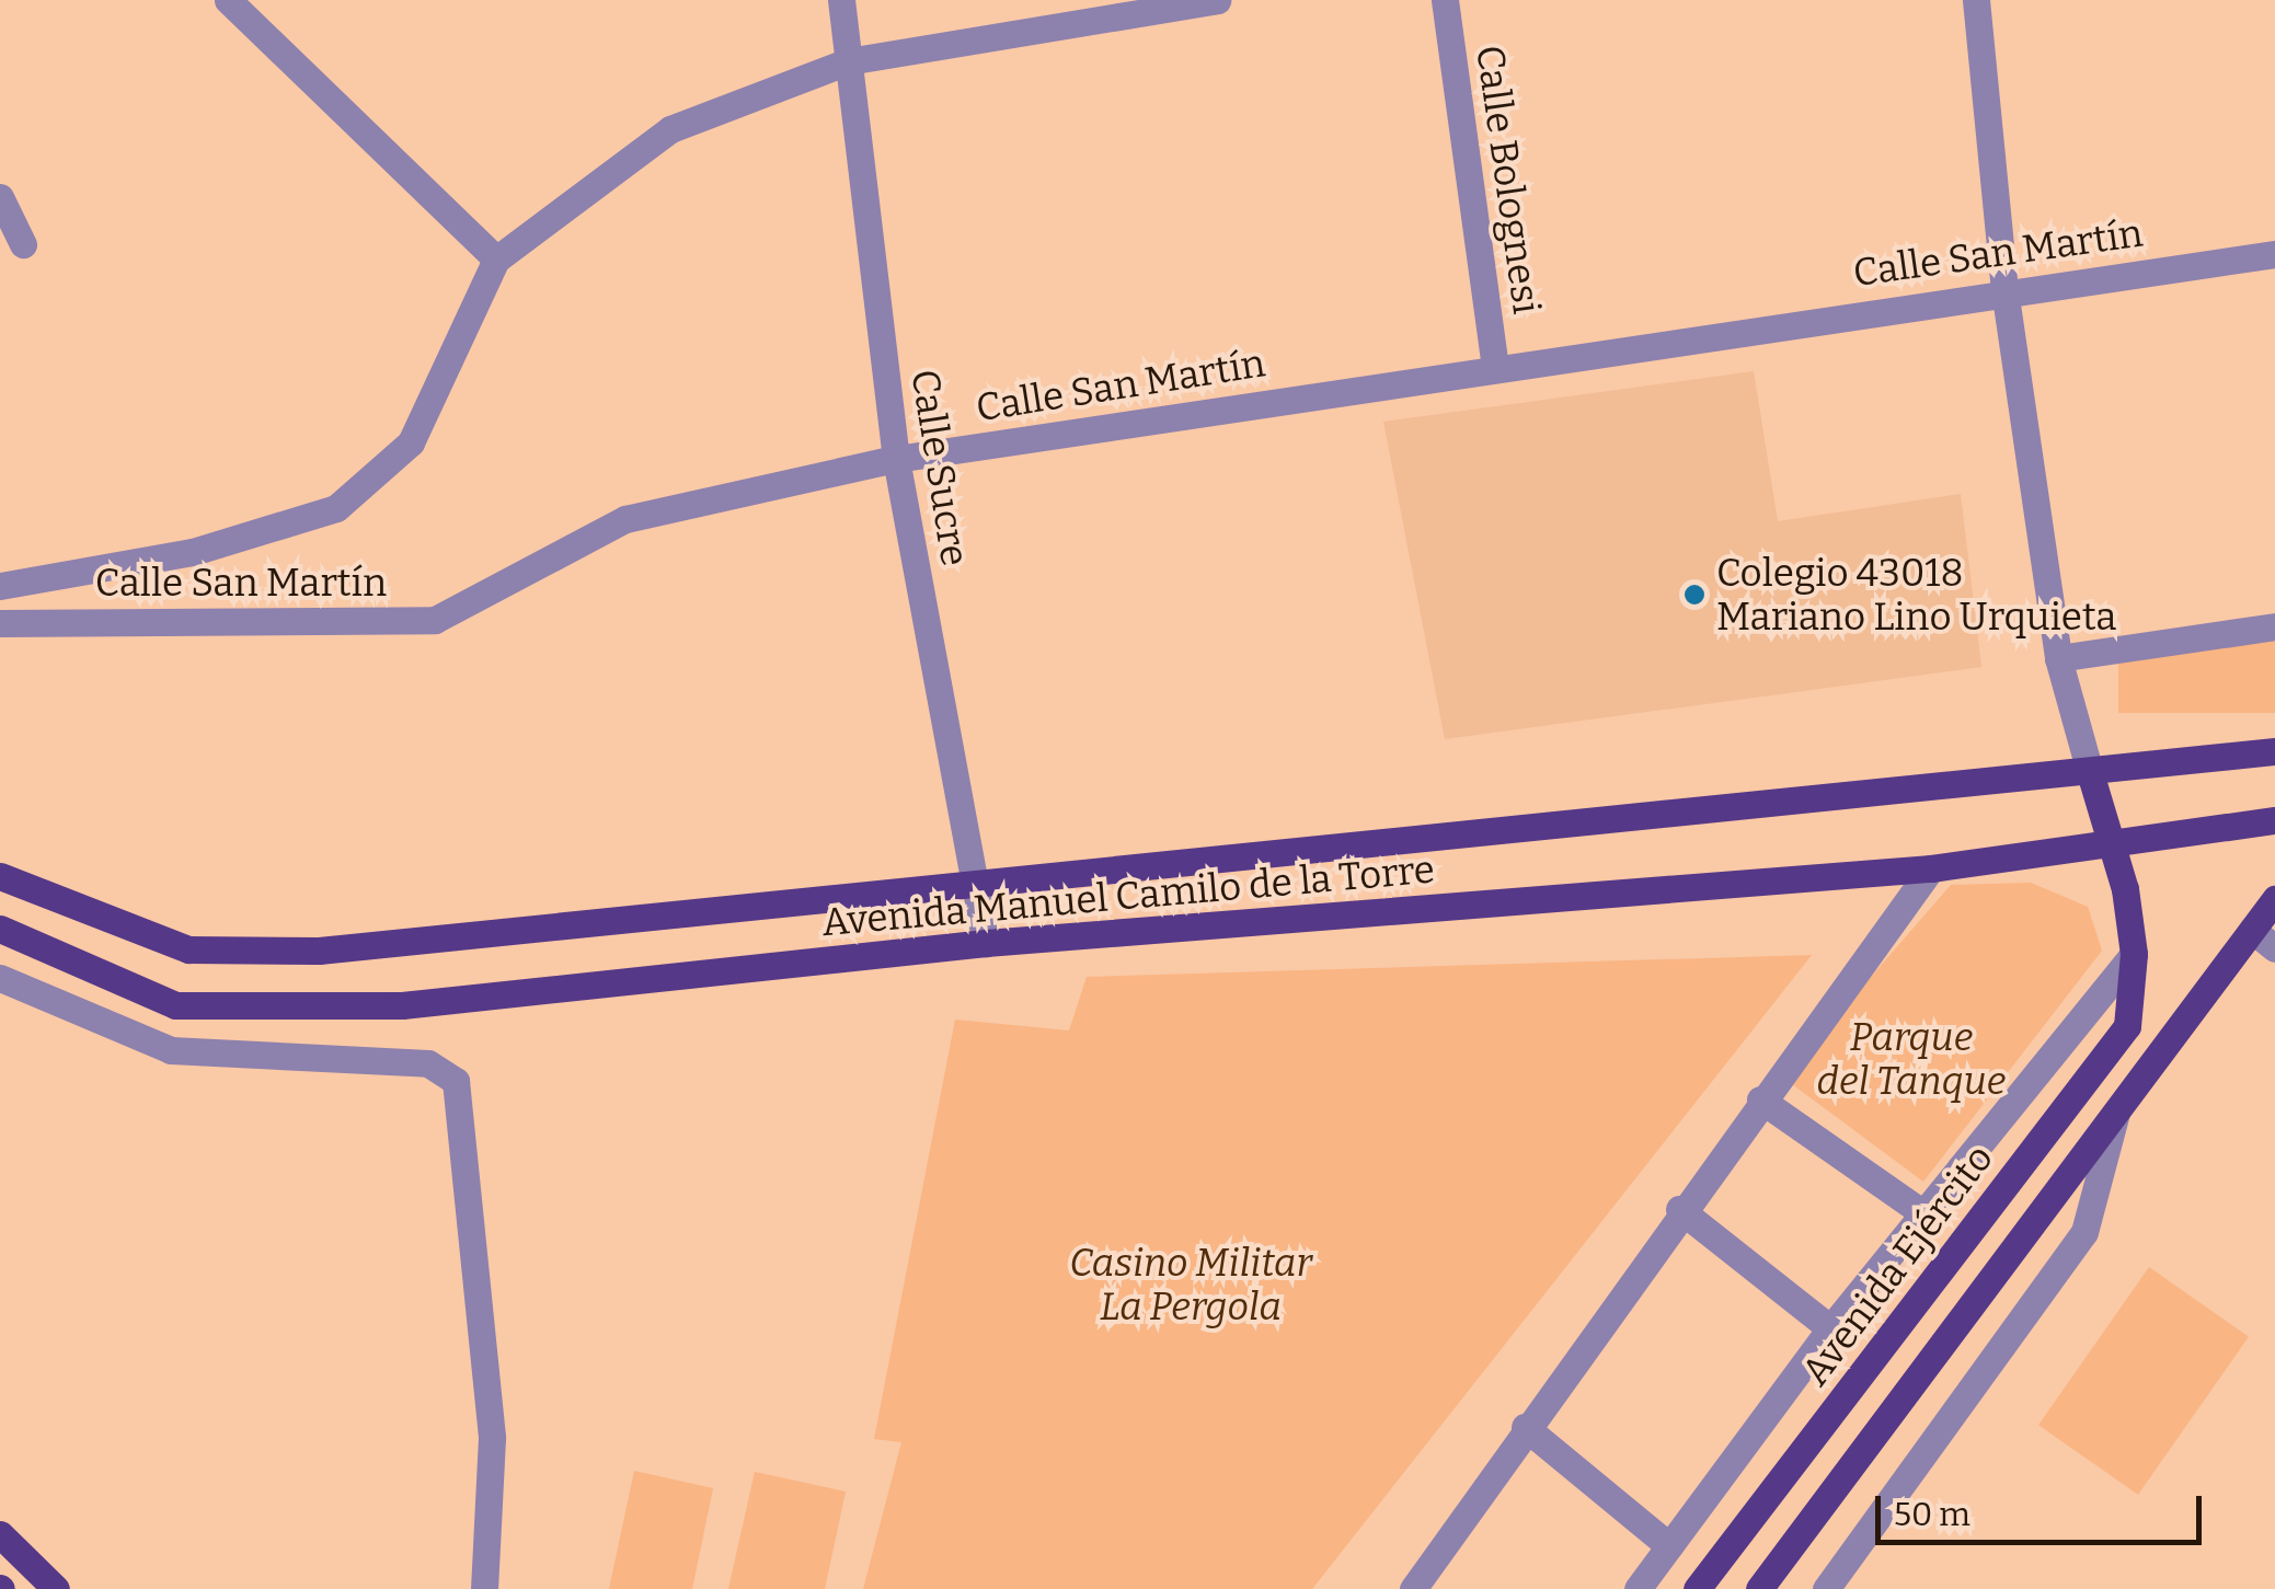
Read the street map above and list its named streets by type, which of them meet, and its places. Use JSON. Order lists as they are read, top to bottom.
{
  "streets": {
    "main road": ["Avenida Manuel Camilo de la Torre", "Avenida Ejército"],
    "street": ["Calle Bolognesi", "Calle San Martín", "Calle Sucre"]
  },
  "crossings": [
    ["Calle Bolognesi", "Calle San Martín"],
    ["Calle San Martín", "Calle Sucre"],
    ["Calle Sucre", "Avenida Manuel Camilo de la Torre"],
    ["Avenida Manuel Camilo de la Torre", "Avenida Ejército"]
  ],
  "parks": ["Parque del Tanque", "Casino Militar La Pergola"],
  "places": ["Colegio 43018 Mariano Lino Urquieta"],
  "scale_bar": "50 m"
}
